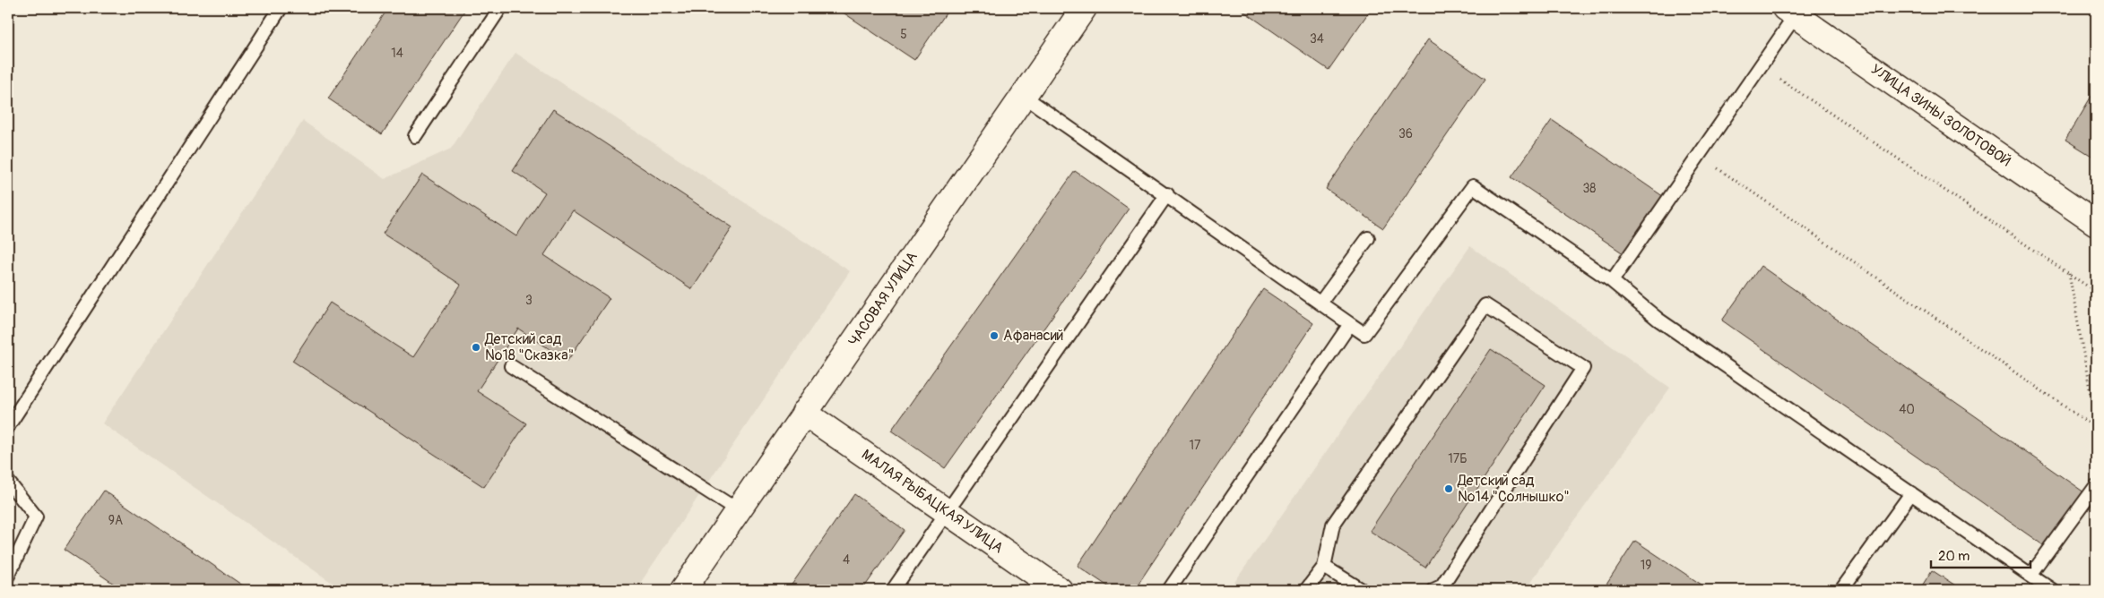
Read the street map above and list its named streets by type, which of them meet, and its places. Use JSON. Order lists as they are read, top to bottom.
{
  "streets": {
    "street": ["УЛИЦА ЗИНЫ ЗОЛОТОВОЙ", "ЧАСОВАЯ УЛИЦА", "МАЛАЯ РЫБАЦКАЯ УЛИЦА"]
  },
  "crossings": [
    ["ЧАСОВАЯ УЛИЦА", "МАЛАЯ РЫБАЦКАЯ УЛИЦА"]
  ],
  "places": ["Афанасий", "Детский сад №18 \"Сказка\"", "Детский сад №14 \"Солнышко\""],
  "house_numbers": [
    "5",
    "34",
    "14",
    "36",
    "38",
    "3",
    "40",
    "17",
    "17Б",
    "9А",
    "4",
    "19"
  ],
  "scale_bar": "20 m"
}
